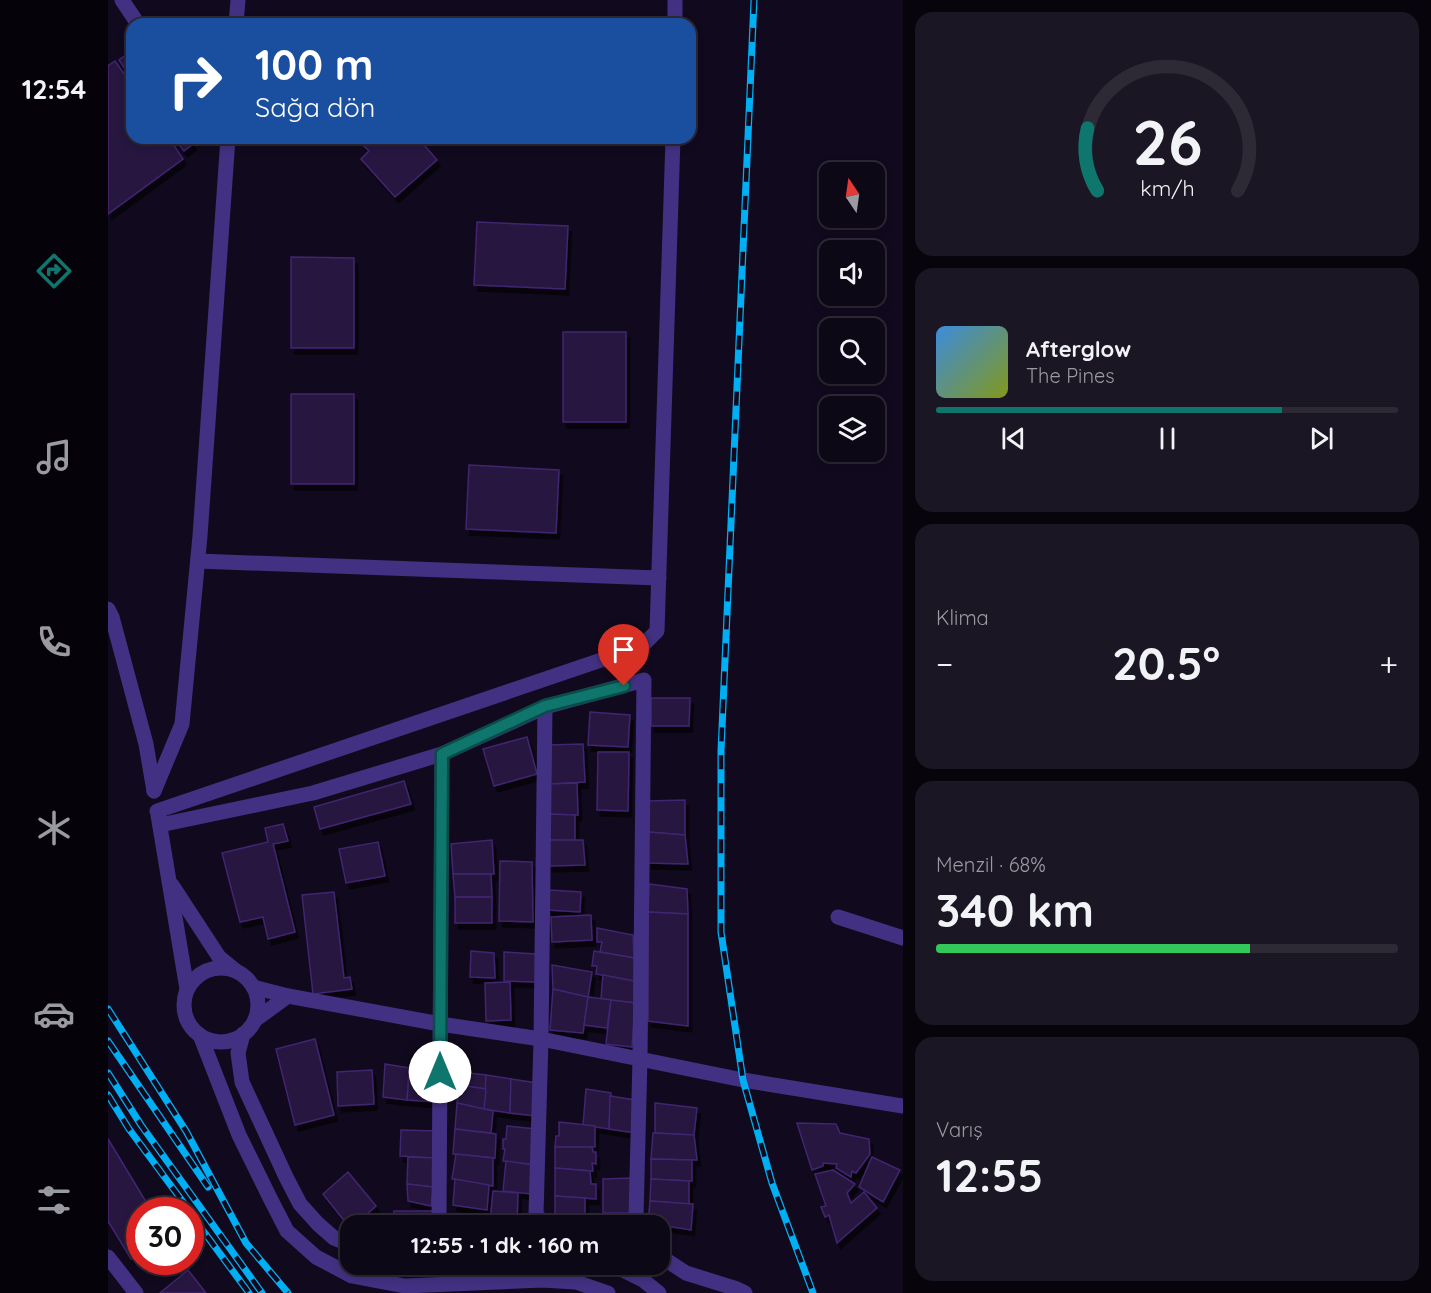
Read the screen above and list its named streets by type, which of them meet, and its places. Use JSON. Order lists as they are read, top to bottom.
{
  "north": "top",
  "page": {
    "tabs": "12:54",
    "turn": ["100 m", "Sağa dön"],
    "song": ["Afterglow", "The Pines"],
    "tile": [
      "Klima",
      ["Menzil · 68%", "340 km"],
      ["Varış", "12:55"]
    ],
    "heat": ["−", "20.5°", "+"],
    "limit": "30",
    "trip": "12:55 · 1 dk · 160 m",
    "gauge": ["26", "km/h"]
  }
}
